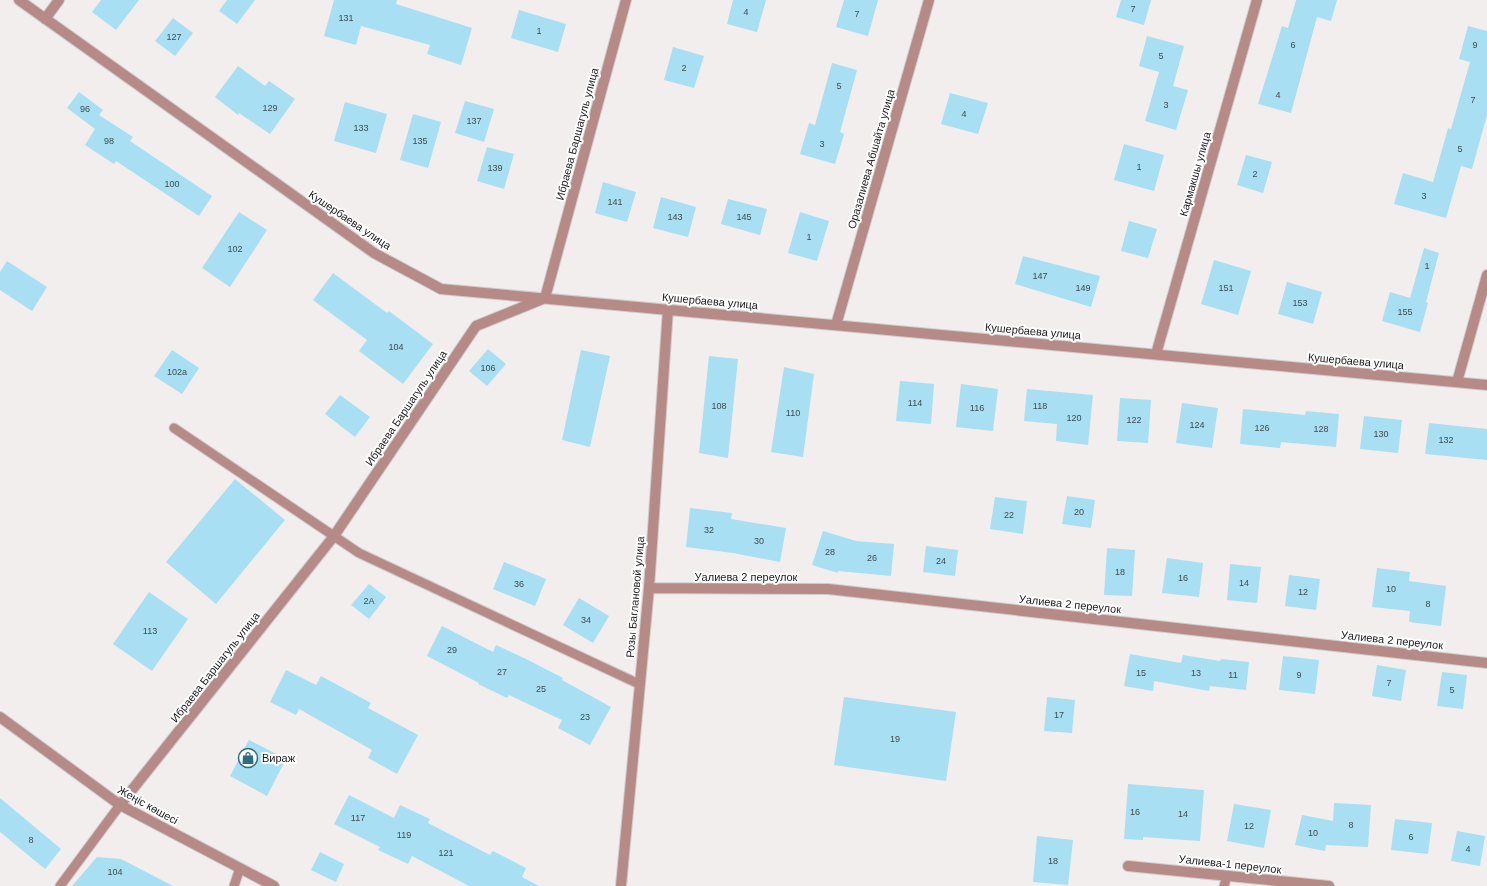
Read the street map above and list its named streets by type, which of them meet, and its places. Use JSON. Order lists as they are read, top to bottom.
{
  "streets": {
    "street": [
      "Ибраева Баршагуль улица",
      "Оразалиева Абшайта улица",
      "Кармакшы улица",
      "Кушербаева улица",
      "Уалиева 2 переулок",
      "Розы Баглановой улица",
      "Жеңіс көшесі",
      "Уалиева-1 переулок"
    ]
  },
  "crossings": [
    ["Ибраева Баршагуль улица", "Кушербаева улица"],
    ["Ибраева Баршагуль улица", "Жеңіс көшесі"],
    ["Оразалиева Абшайта улица", "Кушербаева улица"],
    ["Кармакшы улица", "Кушербаева улица"],
    ["Кушербаева улица", "Розы Баглановой улица"],
    ["Уалиева 2 переулок", "Розы Баглановой улица"]
  ],
  "places": {
    "shop": ["Вираж"]
  },
  "house_numbers": [
    "7",
    "4",
    "7",
    "131",
    "1",
    "127",
    "6",
    "9",
    "5",
    "2",
    "5",
    "4",
    "7",
    "3",
    "129",
    "96",
    "4",
    "137",
    "133",
    "98",
    "135",
    "3",
    "5",
    "1",
    "139",
    "2",
    "100",
    "3",
    "141",
    "143",
    "145",
    "1",
    "102",
    "1",
    "147",
    "149",
    "151",
    "153",
    "155",
    "104",
    "106",
    "102а",
    "114",
    "108",
    "118",
    "116",
    "110",
    "120",
    "122",
    "124",
    "126",
    "128",
    "130",
    "132",
    "20",
    "22",
    "32",
    "30",
    "28",
    "26",
    "24",
    "18",
    "16",
    "14",
    "36",
    "10",
    "12",
    "2А",
    "8",
    "34",
    "113",
    "29",
    "27",
    "15",
    "13",
    "11",
    "9",
    "7",
    "25",
    "5",
    "17",
    "23",
    "19",
    "16",
    "14",
    "117",
    "8",
    "12",
    "10",
    "119",
    "6",
    "8",
    "4",
    "121",
    "18",
    "104"
  ]
}
